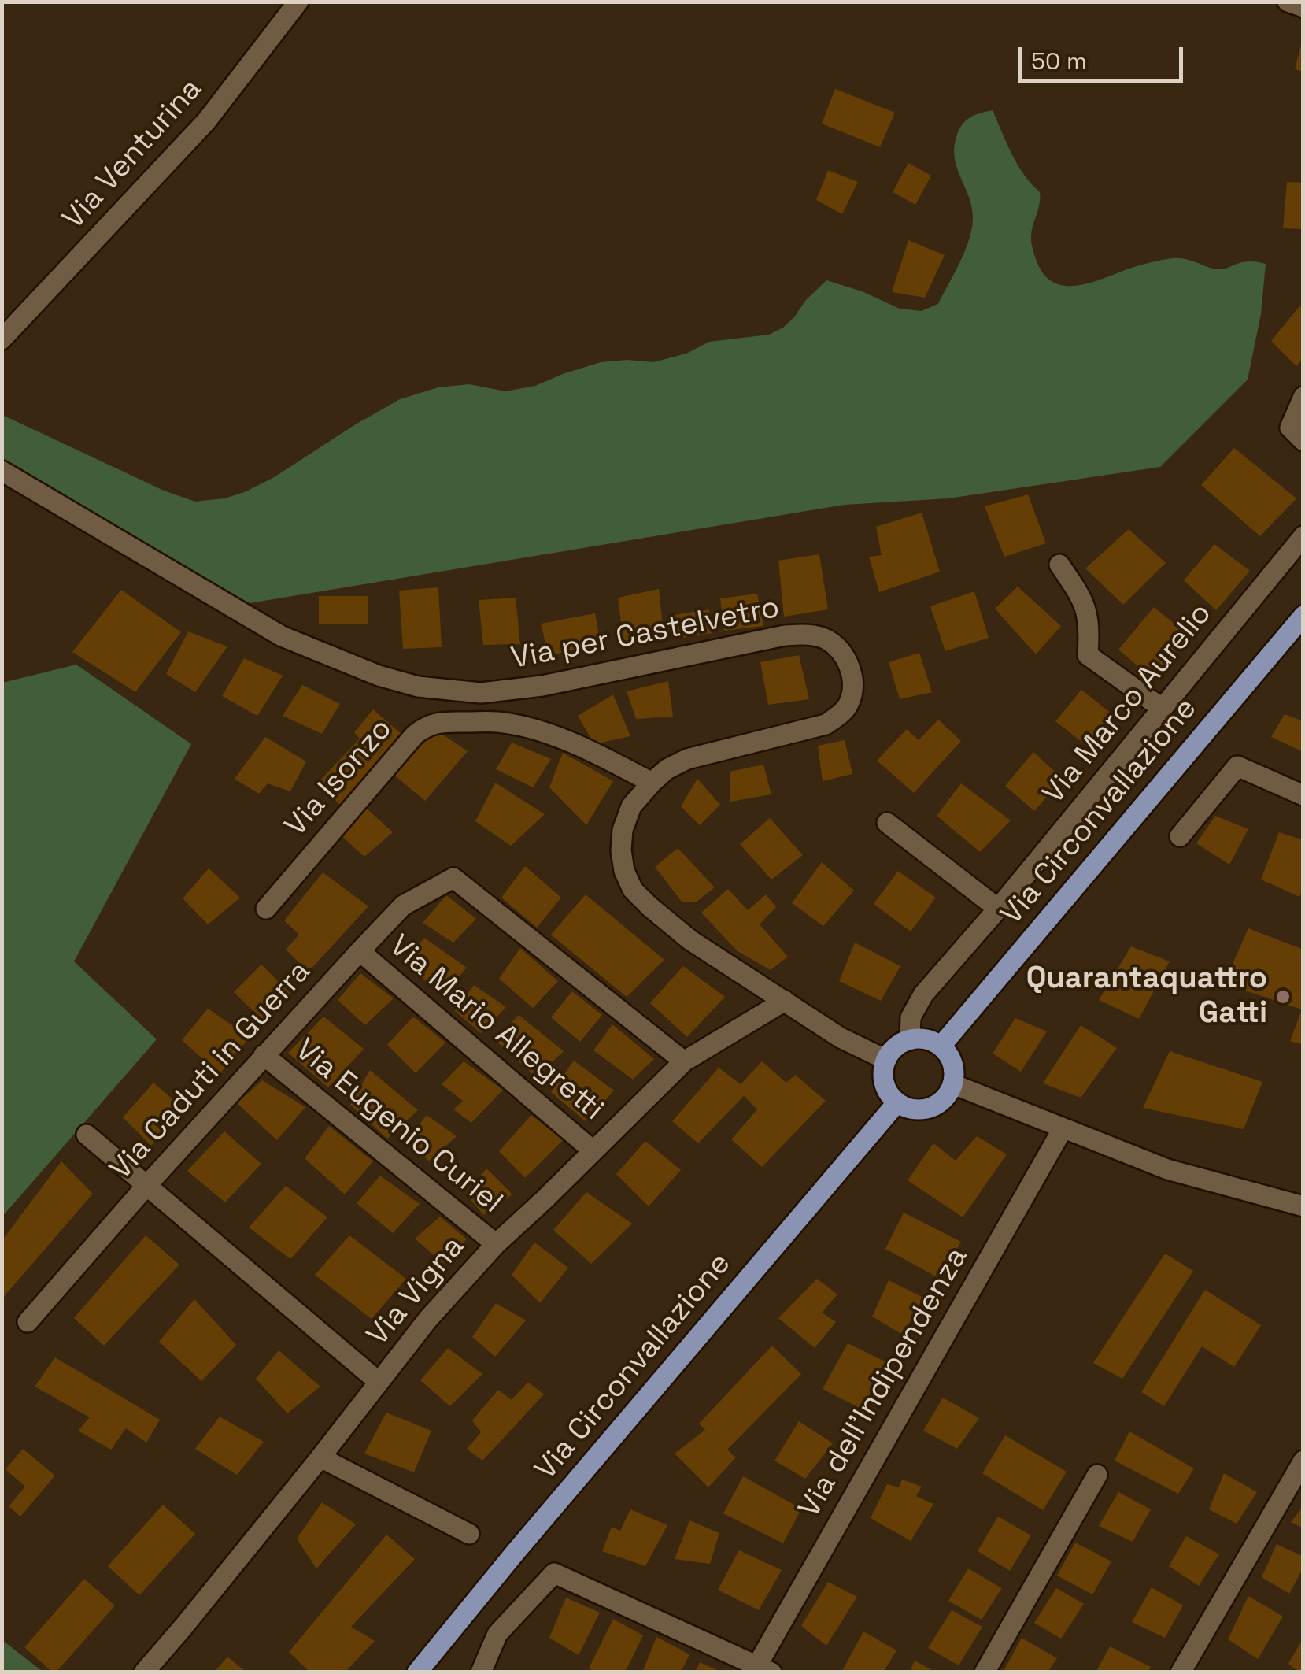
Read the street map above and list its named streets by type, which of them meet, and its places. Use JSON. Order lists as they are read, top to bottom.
{
  "streets": {
    "main road": ["Via Circonvallazione"],
    "street": [
      "Via Venturina",
      "Via per Castelvetro",
      "Via Marco Aurelio",
      "Via Isonzo",
      "Via Mario Allegretti",
      "Via Caduti in Guerra",
      "Via Eugenio Curiel",
      "Via Vigna",
      "Via dell'Indipendenza"
    ]
  },
  "crossings": [
    ["Via per Castelvetro", "Via Marco Aurelio"],
    ["Via per Castelvetro", "Via Isonzo"],
    ["Via per Castelvetro", "Via Circonvallazione"],
    ["Via per Castelvetro", "Via Vigna"],
    ["Via Marco Aurelio", "Via Circonvallazione"],
    ["Via Mario Allegretti", "Via Caduti in Guerra"],
    ["Via Mario Allegretti", "Via Vigna"],
    ["Via Caduti in Guerra", "Via Eugenio Curiel"],
    ["Via Caduti in Guerra", "Via Vigna"],
    ["Via Eugenio Curiel", "Via Vigna"]
  ],
  "places": ["Quarantaquattro Gatti"],
  "scale_bar": "50 m"
}
